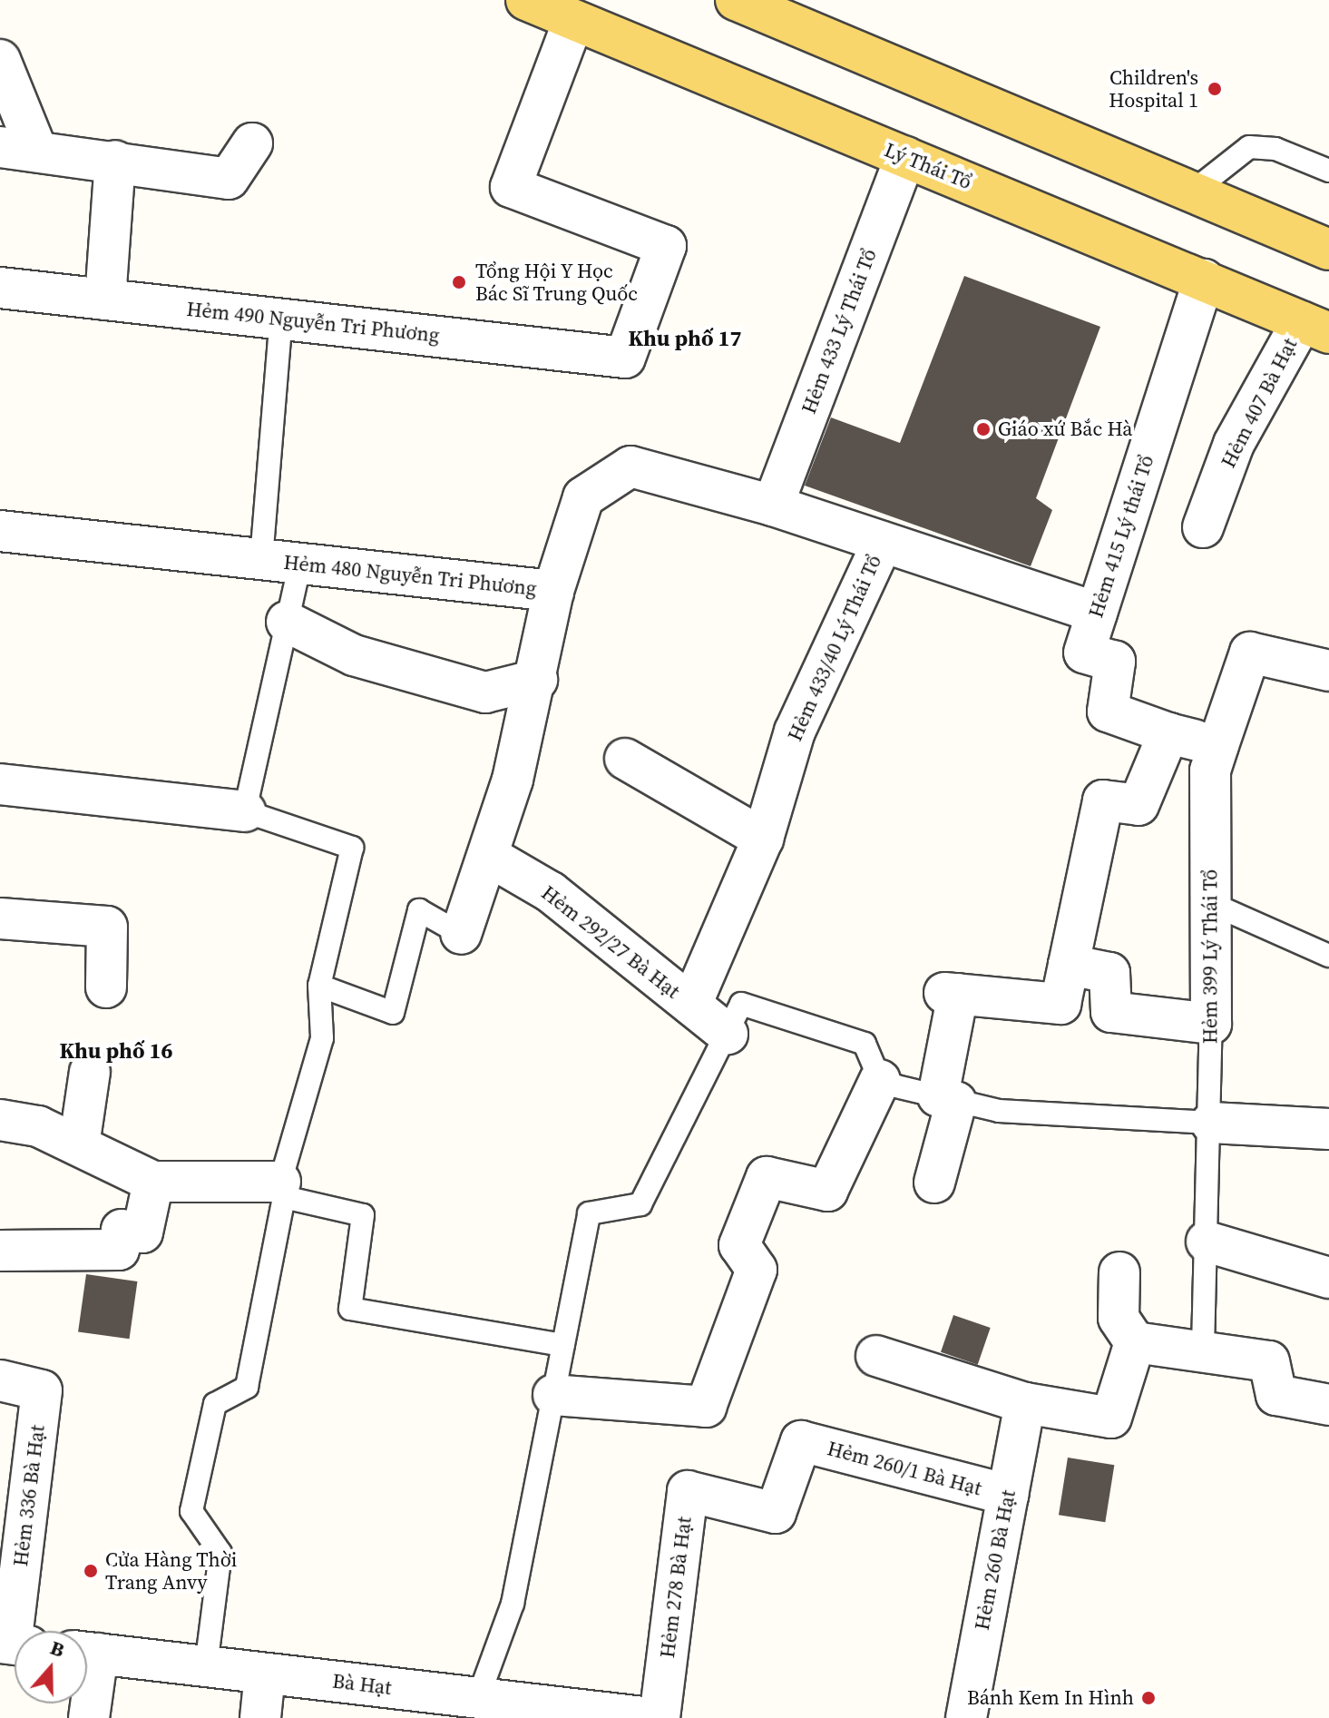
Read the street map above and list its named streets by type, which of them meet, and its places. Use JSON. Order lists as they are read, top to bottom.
{
  "streets": {
    "main road": ["Lý Thái Tổ"],
    "street": [
      "Hẻm 490 Nguyễn Tri Phương",
      "Hẻm 433 Lý Thái Tổ",
      "Hẻm 407 Bà Hạt",
      "Hẻm 415 Lý thái Tổ",
      "Hẻm 480 Nguyễn Tri Phương",
      "Hẻm 433/40 Lý Thái Tổ",
      "Hẻm 292/27 Bà Hạt",
      "Hẻm 399 Lý Thái Tổ",
      "Hẻm 260/1 Bà Hạt",
      "Hẻm 336 Bà Hạt",
      "Hẻm 260 Bà Hạt",
      "Hẻm 278 Bà Hạt",
      "Bà Hạt"
    ]
  },
  "crossings": [
    ["Lý Thái Tổ", "Hẻm 490 Nguyễn Tri Phương"],
    ["Lý Thái Tổ", "Hẻm 433 Lý Thái Tổ"],
    ["Lý Thái Tổ", "Hẻm 407 Bà Hạt"],
    ["Lý Thái Tổ", "Hẻm 415 Lý thái Tổ"],
    ["Hẻm 480 Nguyễn Tri Phương", "Hẻm 292/27 Bà Hạt"],
    ["Hẻm 433/40 Lý Thái Tổ", "Hẻm 292/27 Bà Hạt"],
    ["Hẻm 260/1 Bà Hạt", "Hẻm 260 Bà Hạt"],
    ["Hẻm 260/1 Bà Hạt", "Hẻm 278 Bà Hạt"]
  ],
  "districts": ["Khu phố 17", "Khu phố 16"],
  "places": [
    "Children's Hospital 1",
    "Tổng Hội Y Học Bác Sĩ Trung Quốc",
    "Giáo xứ Bắc Hà",
    "Cửa Hàng Thời Trang Anvy",
    "Bánh Kem In Hình"
  ],
  "north": "top"
}
